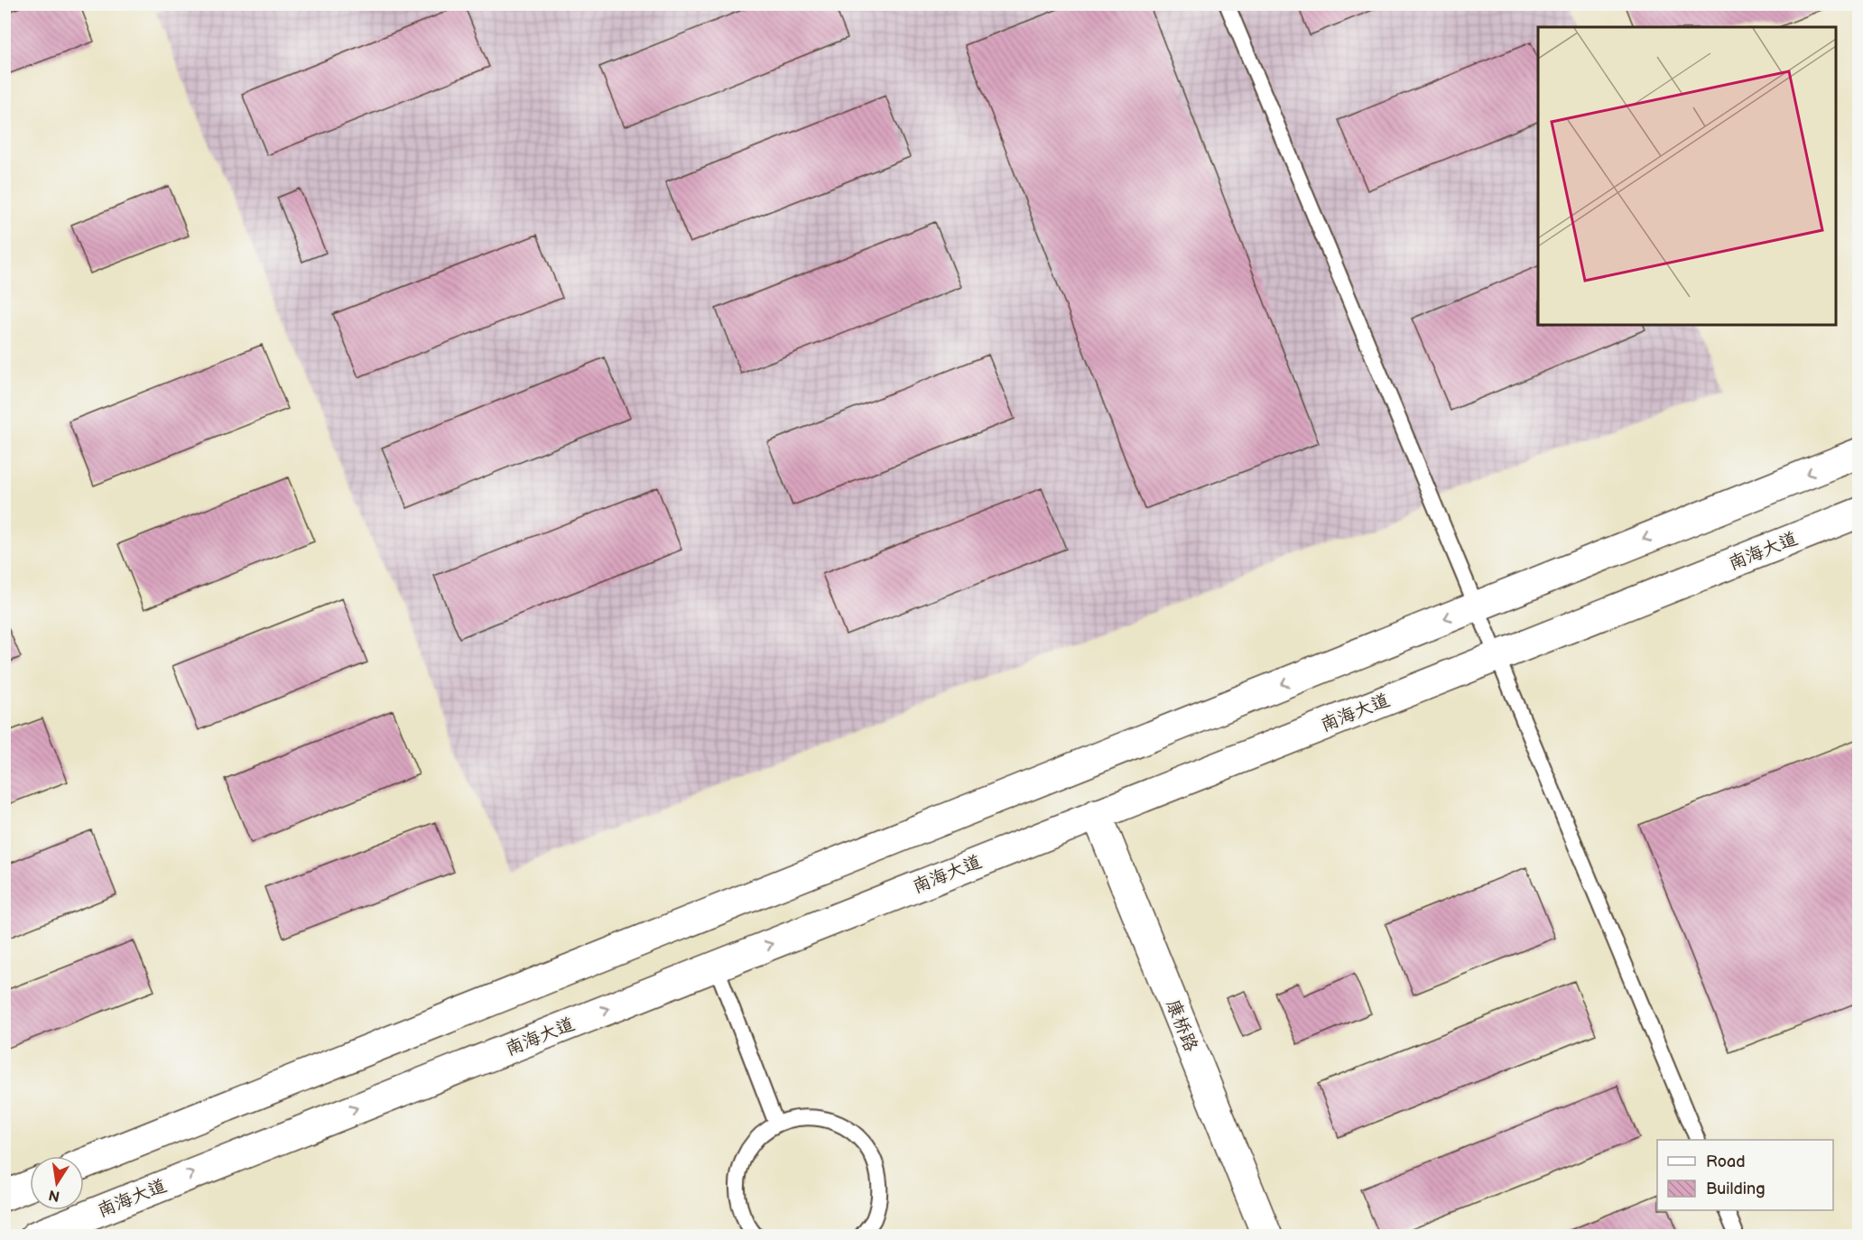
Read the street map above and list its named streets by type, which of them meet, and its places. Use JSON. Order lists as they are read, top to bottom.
{
  "streets": {
    "main road": ["南海大道", "康桥路"]
  },
  "crossings": [
    ["南海大道", "康桥路"]
  ],
  "legend": ["Road", "Building"],
  "north": "bottom"
}
